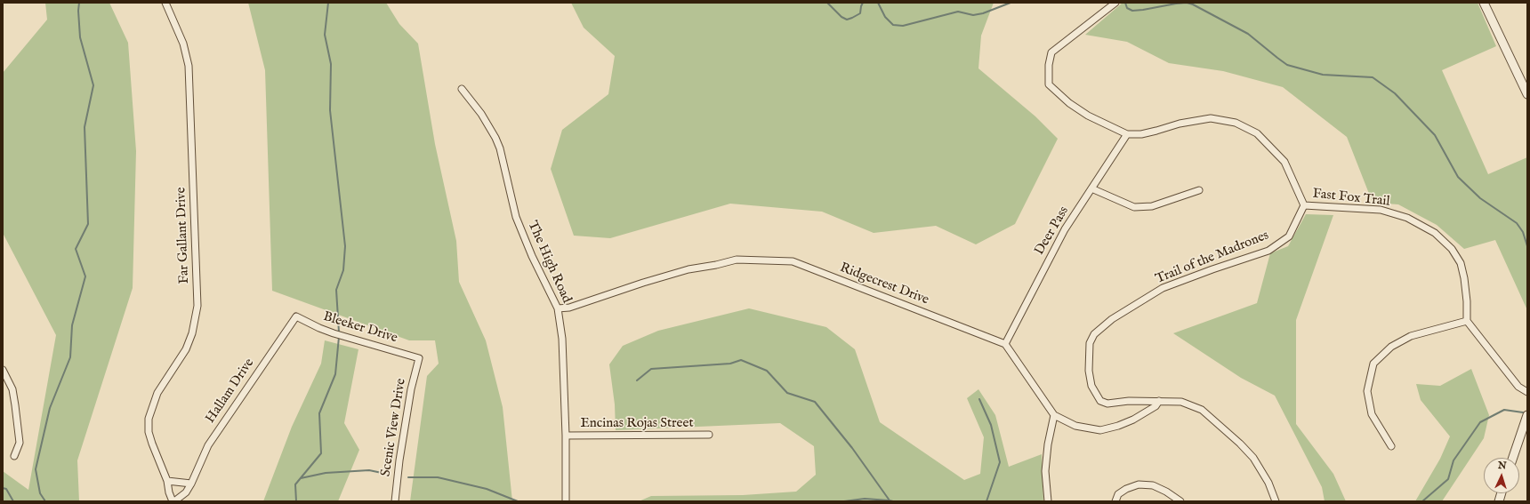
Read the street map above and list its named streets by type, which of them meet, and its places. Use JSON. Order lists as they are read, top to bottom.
{
  "streets": {
    "street": [
      "Fast Fox Trail",
      "Deer Pass",
      "Far Gallant Drive",
      "Trail of the Madrones",
      "The High Road",
      "Ridgecrest Drive",
      "Bleeker Drive",
      "Hallam Drive",
      "Encinas Rojas Street",
      "Scenic View Drive"
    ]
  },
  "crossings": [
    ["Fast Fox Trail", "Trail of the Madrones"],
    ["Deer Pass", "Ridgecrest Drive"],
    ["Far Gallant Drive", "Hallam Drive"],
    ["The High Road", "Ridgecrest Drive"],
    ["The High Road", "Encinas Rojas Street"],
    ["Bleeker Drive", "Hallam Drive"],
    ["Bleeker Drive", "Scenic View Drive"]
  ],
  "north": "top"
}
